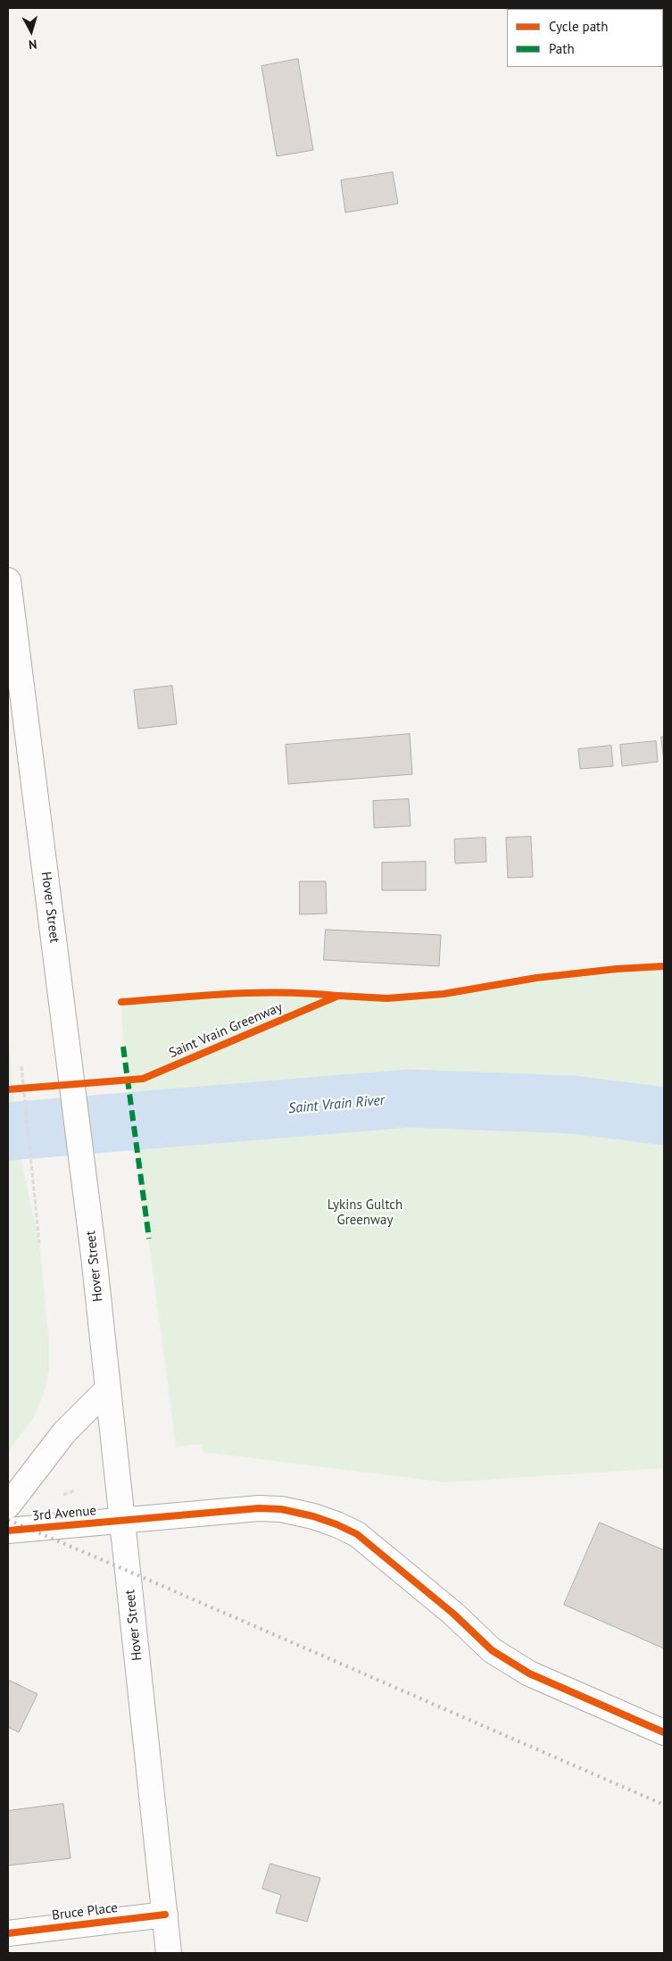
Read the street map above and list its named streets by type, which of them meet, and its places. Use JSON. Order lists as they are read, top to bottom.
{
  "streets": {
    "main road": ["Hover Street", "3rd Avenue", "Bruce Place"],
    "cycle path": ["Saint Vrain Greenway"]
  },
  "crossings": [
    ["Hover Street", "3rd Avenue"],
    ["Hover Street", "Bruce Place"]
  ],
  "water": ["Saint Vrain River"],
  "parks": ["Lykins Gultch Greenway"],
  "legend": ["Cycle path", "Path"],
  "north": "bottom"
}
